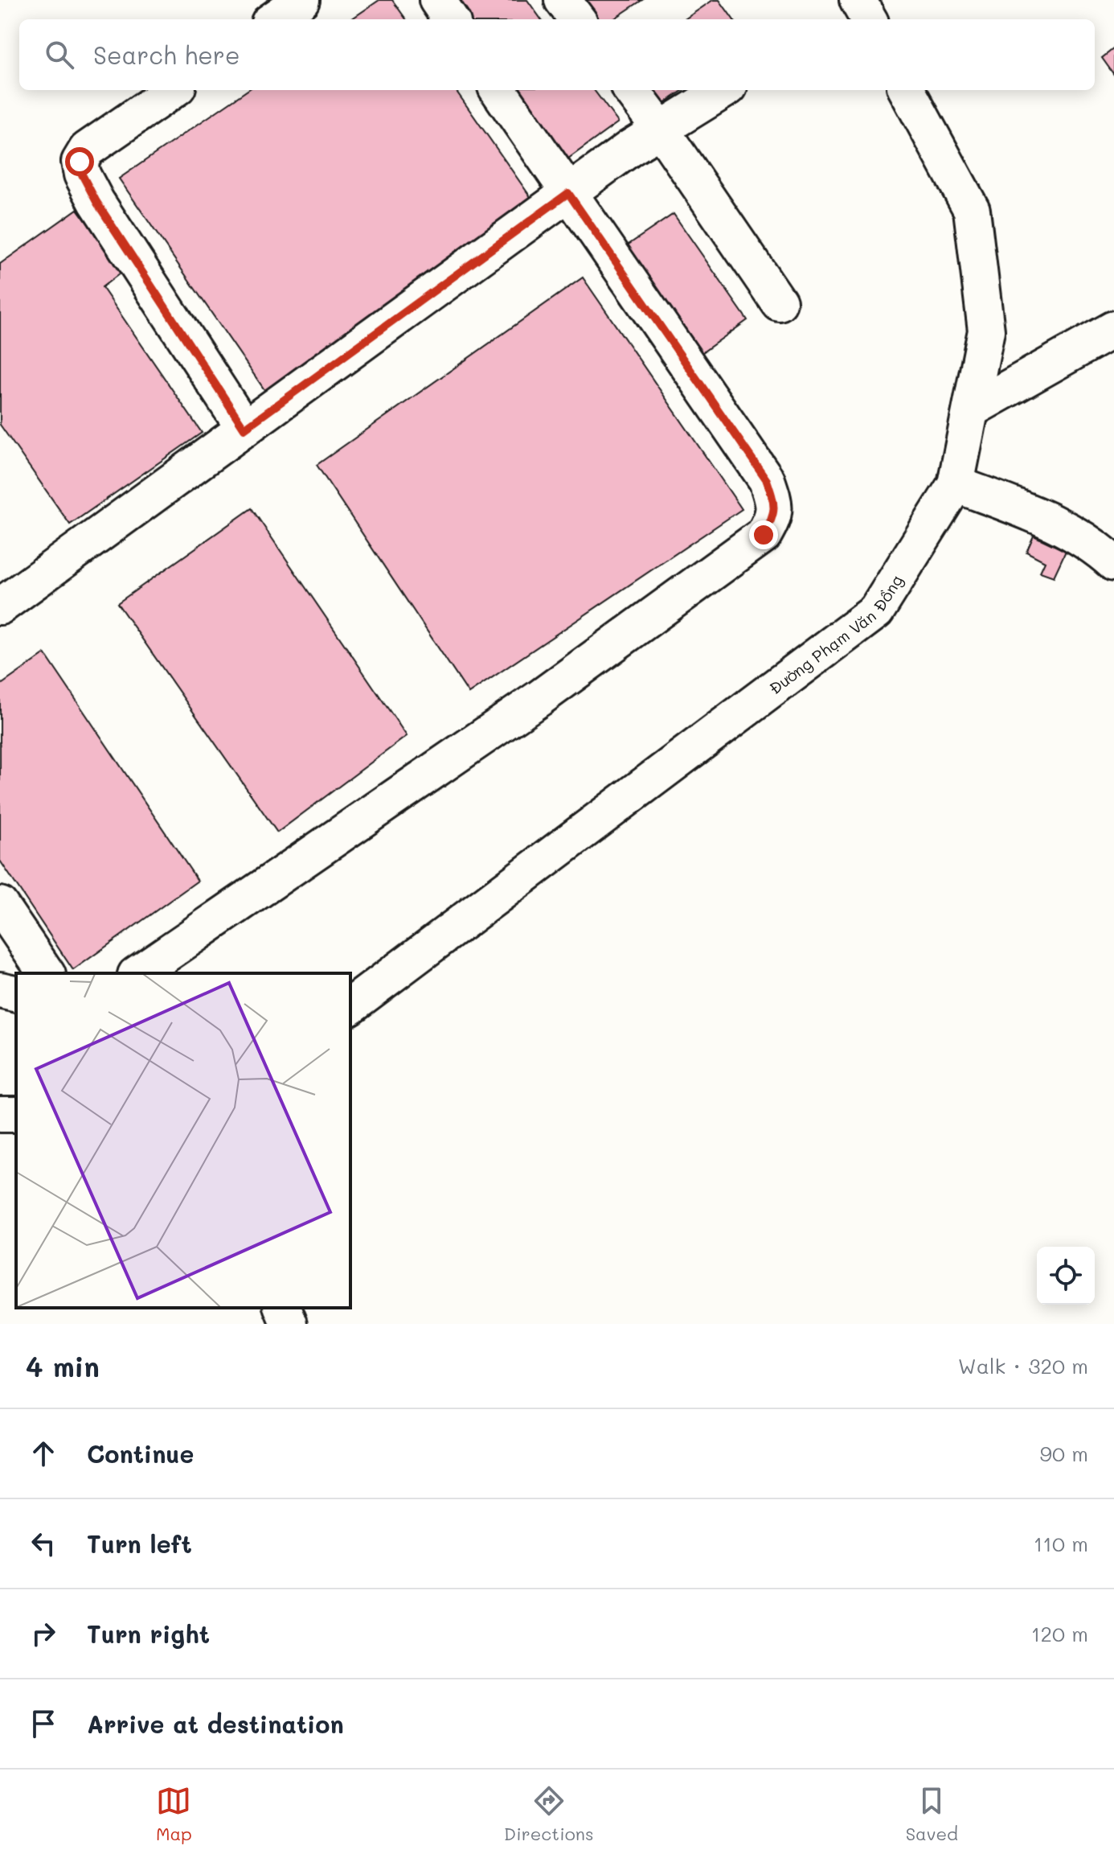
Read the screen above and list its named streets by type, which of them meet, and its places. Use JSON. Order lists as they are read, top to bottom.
{
  "streets": {
    "street": ["Đường Phạm Văn Đồng"]
  },
  "page": {
    "search": "Search here",
    "heading": ["4 min", "Walk · 320 m"],
    "list": [
      ["Continue", "90 m"],
      ["Turn left", "110 m"],
      ["Turn right", "120 m"],
      "Arrive at destination"
    ],
    "nav": ["Map", "Directions", "Saved"]
  }
}
